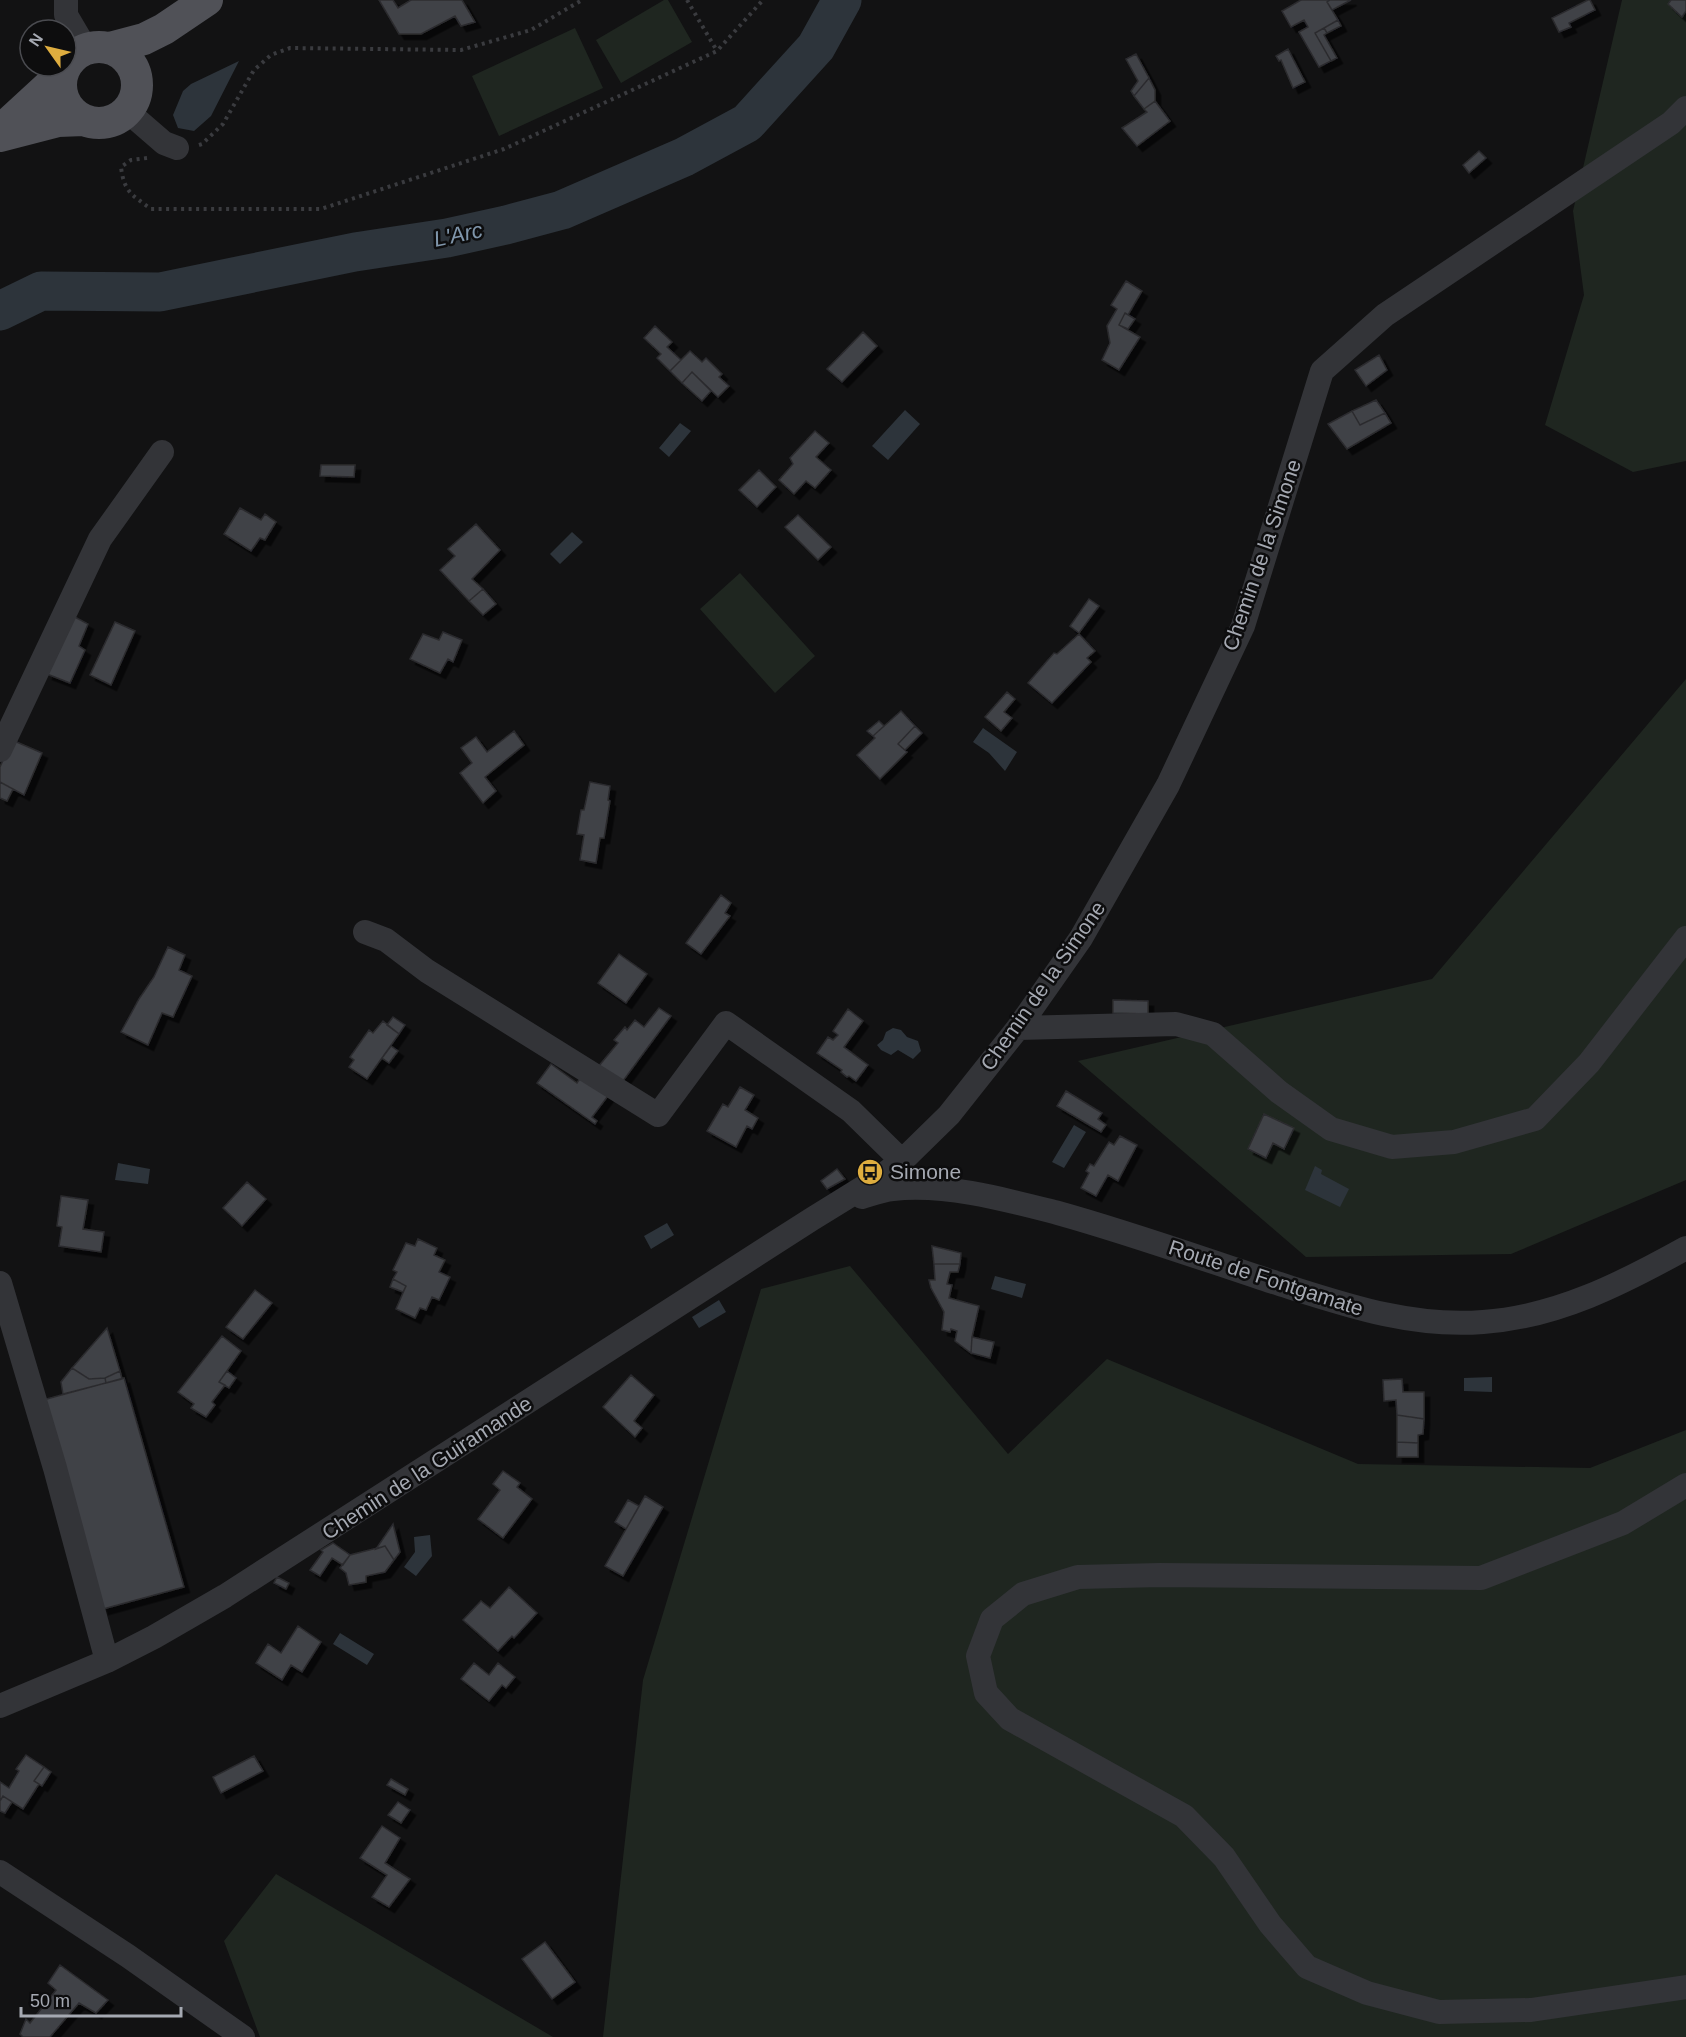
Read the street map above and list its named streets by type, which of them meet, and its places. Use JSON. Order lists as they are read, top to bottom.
{
  "streets": {
    "street": ["Chemin de la Simone", "Route de Fontgamate", "Chemin de la Guiramande"]
  },
  "crossings": [
    ["Chemin de la Simone", "Route de Fontgamate"],
    ["Chemin de la Simone", "Chemin de la Guiramande"],
    ["Route de Fontgamate", "Chemin de la Guiramande"]
  ],
  "water": ["L'Arc"],
  "places": {
    "bus stop": ["Simone"]
  },
  "scale_bar": "50 m",
  "north": "top left"
}
